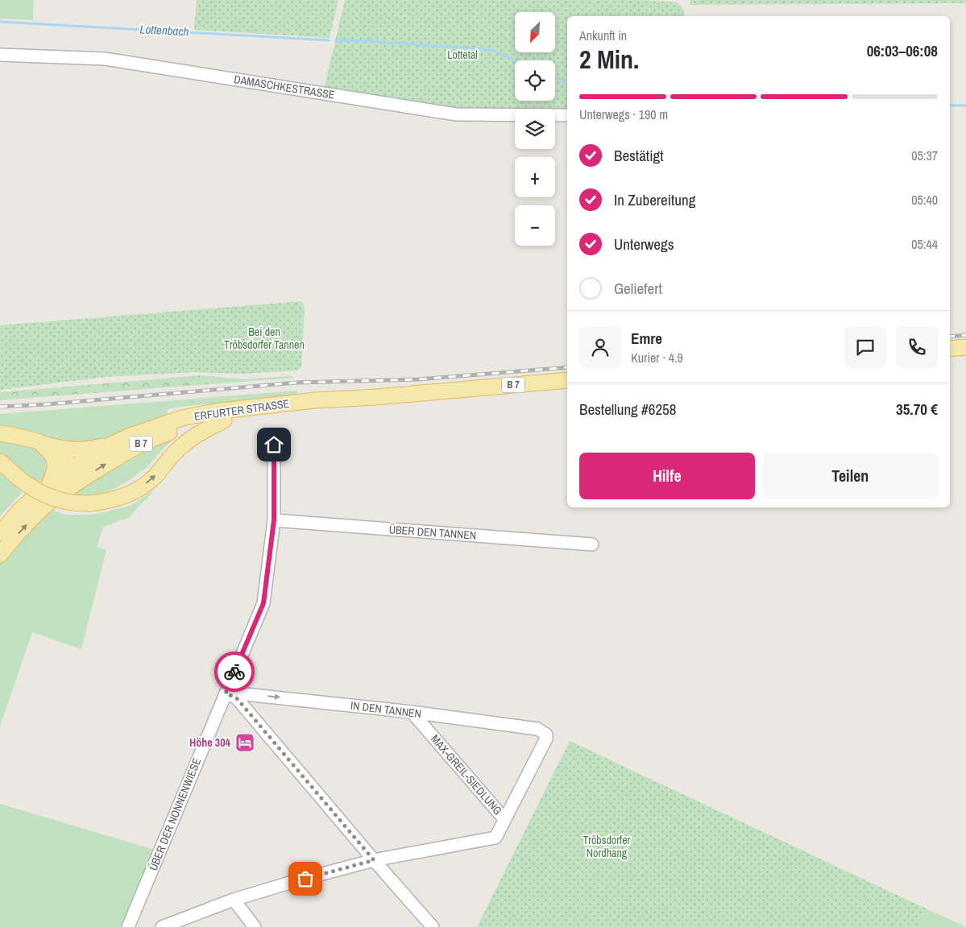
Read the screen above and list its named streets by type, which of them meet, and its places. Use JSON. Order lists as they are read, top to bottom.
{
  "streets": {
    "main road": ["B 7", "ERFURTER STRASSE"],
    "street": [
      "DAMASCHKESTRASSE",
      "ÜBER DEN TANNEN",
      "IN DEN TANNEN",
      "MAX-GREIL-SIEDLUNG",
      "ÜBER DER NONNENWIESE"
    ]
  },
  "crossings": [
    ["B 7", "ERFURTER STRASSE"],
    ["ÜBER DEN TANNEN", "ÜBER DER NONNENWIESE"],
    ["IN DEN TANNEN", "MAX-GREIL-SIEDLUNG"],
    ["IN DEN TANNEN", "ÜBER DER NONNENWIESE"]
  ],
  "one_way": ["IN DEN TANNEN"],
  "water": ["Lottenbach"],
  "parks": ["Lottetal", "Bei den Tröbsdorfer Tannen", "Tröbsdorfer Nordhang"],
  "places": {
    "hotel": ["Höhe 304"]
  },
  "north": "bottom left",
  "page": {
    "map_buttons": ["+", "−"],
    "heading": ["2 Min.", "Ankunft in", "06:03–06:08"],
    "panel": [
      "Emre",
      "Kurier · 4.9",
      "Bestellung #6258",
      "35.70 €"
    ],
    "bar": "Unterwegs · 190 m",
    "list": [
      ["Bestätigt", "05:37"],
      ["In Zubereitung", "05:40"],
      ["Unterwegs", "05:44"],
      "Geliefert"
    ],
    "buttons": ["Hilfe", "Teilen"]
  }
}
